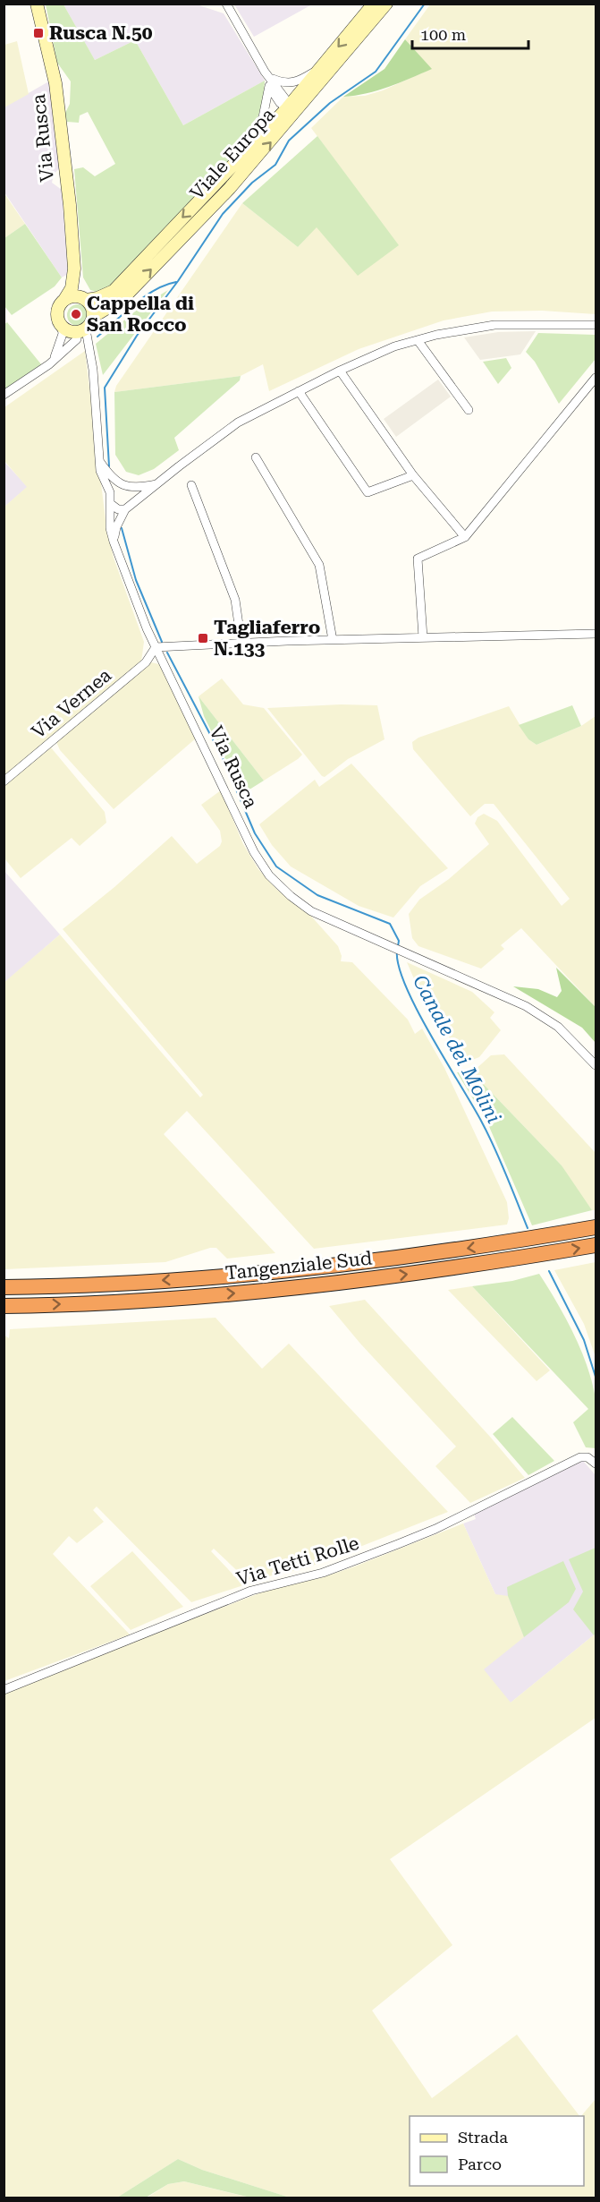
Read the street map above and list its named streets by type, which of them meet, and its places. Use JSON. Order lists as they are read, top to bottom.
{
  "streets": {
    "highway": ["Tangenziale Sud"],
    "street": [
      "Via Rusca",
      "Viale Europa",
      "Via Vernea",
      "Via Tetti Rolle"
    ]
  },
  "crossings": [
    ["Via Rusca", "Viale Europa"],
    ["Via Rusca", "Via Vernea"]
  ],
  "water": ["Canale dei Molini"],
  "places": {
    "transit": ["Rusca N.50", "Tagliaferro N.133"],
    "other": ["Cappella di San Rocco"]
  },
  "legend": ["Strada", "Parco"],
  "scale_bar": "100 m"
}
